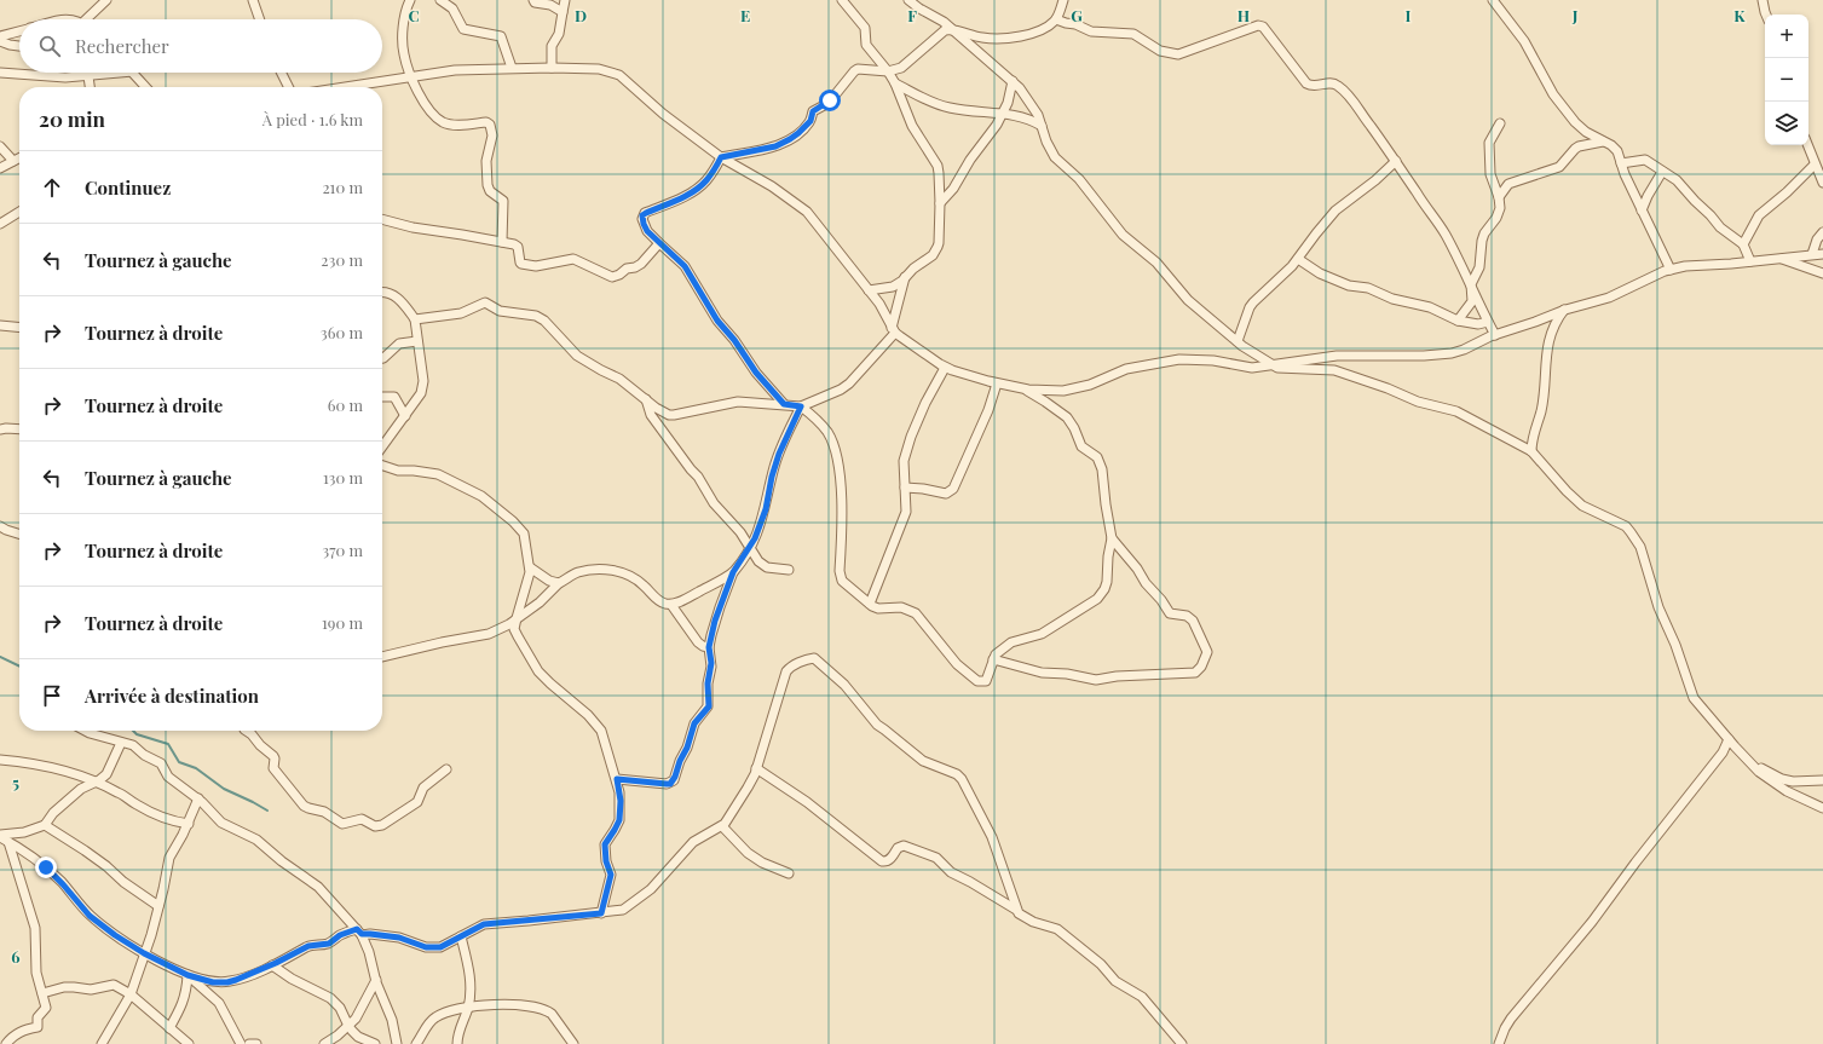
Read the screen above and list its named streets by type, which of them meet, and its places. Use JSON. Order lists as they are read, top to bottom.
{
  "page": {
    "map_buttons": ["+", "−"],
    "search": "Rechercher",
    "heading": ["20 min", "À pied · 1.6 km"],
    "list": [
      ["Continuez", "210 m"],
      ["Tournez à gauche", "230 m"],
      ["Tournez à droite", "360 m"],
      ["Tournez à droite", "60 m"],
      ["Tournez à gauche", "130 m"],
      ["Tournez à droite", "370 m"],
      ["Tournez à droite", "190 m"],
      "Arrivée à destination"
    ]
  },
  "grid": {
    "columns": [
      "C",
      "D",
      "E",
      "F",
      "G",
      "H",
      "I",
      "J",
      "K"
    ],
    "rows": ["5", "6"]
  }
}
